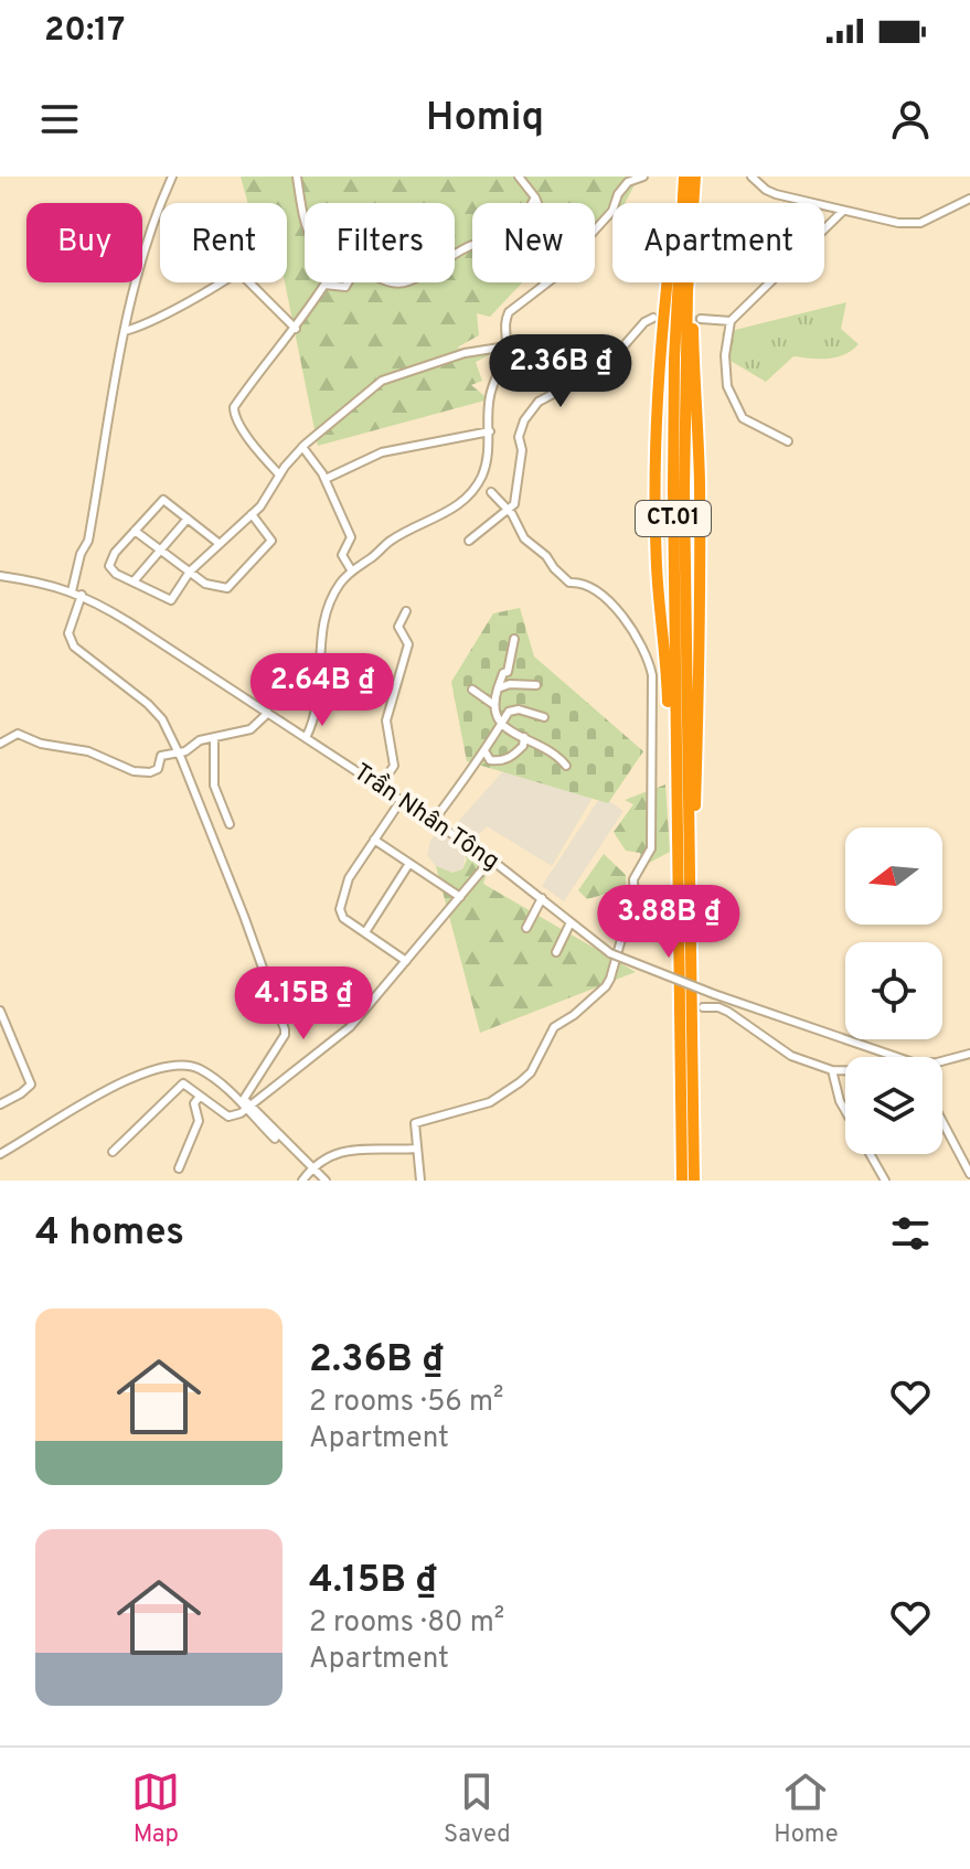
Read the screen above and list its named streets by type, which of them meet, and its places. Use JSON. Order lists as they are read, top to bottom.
{
  "streets": {
    "highway": ["CT.01"],
    "street": ["Trần Nhân Tông"]
  },
  "north": "left",
  "page": {
    "status": "20:17",
    "header": "Homiq",
    "chip": [
      "Buy",
      "Rent",
      "Filters",
      "New",
      "Apartment"
    ],
    "price": [
      "2.36B ₫",
      "2.64B ₫",
      "3.88B ₫",
      "4.15B ₫"
    ],
    "heading": "4 homes",
    "list": [
      {
        "name": "2.36B ₫",
        "note": "2 rooms · 56 m² · Apartment"
      },
      {
        "name": "4.15B ₫",
        "note": "2 rooms · 80 m² · Apartment"
      }
    ],
    "tabs": ["Map", "Saved", "Home"]
  }
}
